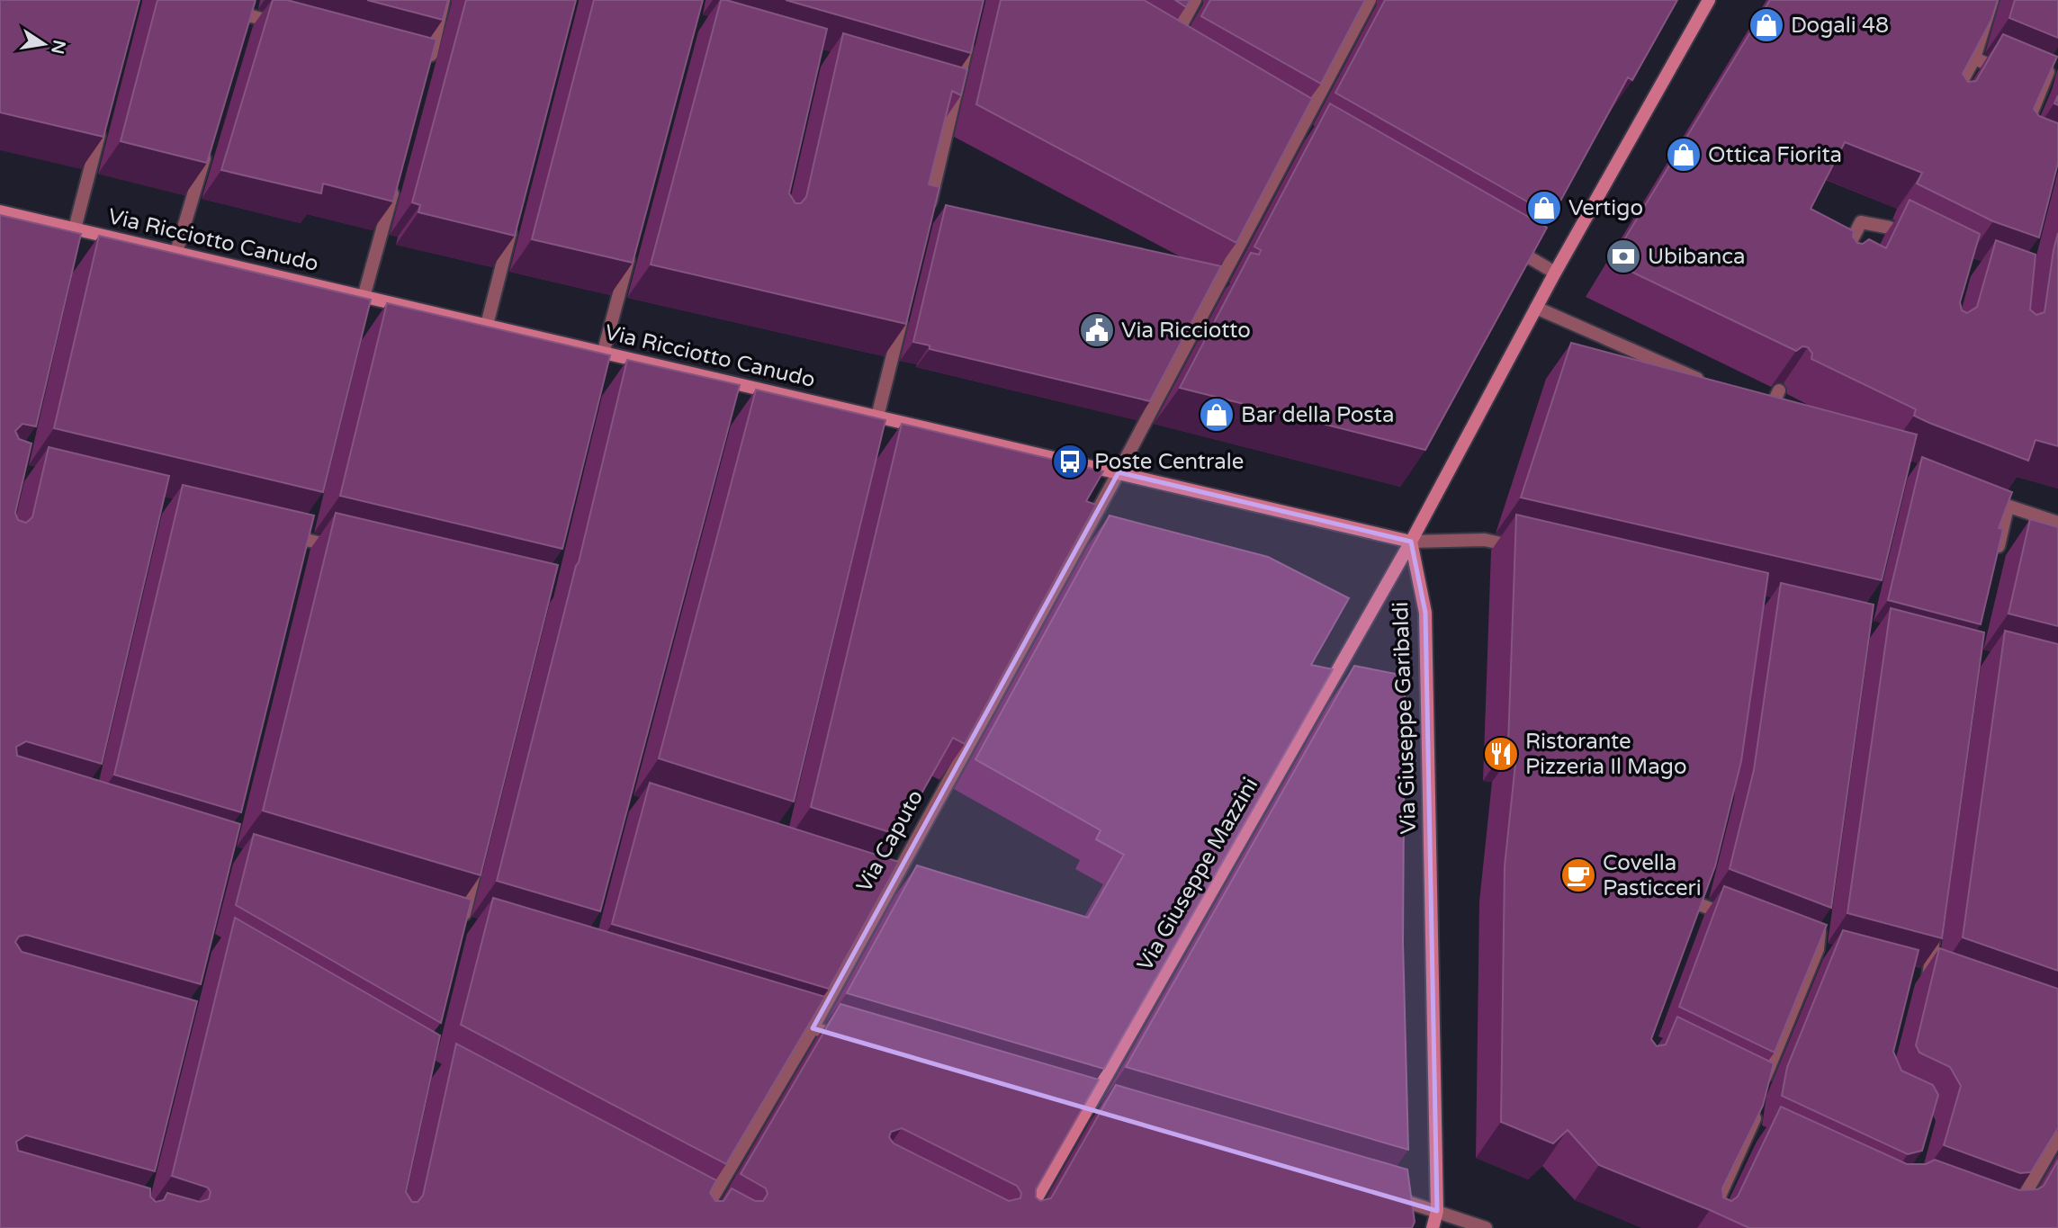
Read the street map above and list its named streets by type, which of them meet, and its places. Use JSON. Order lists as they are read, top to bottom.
{
  "streets": {
    "main road": ["Via Ricciotto Canudo", "Via Giuseppe Garibaldi", "Via Giuseppe Mazzini"],
    "street": ["Via Caputo"]
  },
  "crossings": [
    ["Via Ricciotto Canudo", "Via Giuseppe Garibaldi"],
    ["Via Ricciotto Canudo", "Via Caputo"],
    ["Via Ricciotto Canudo", "Via Giuseppe Mazzini"],
    ["Via Giuseppe Garibaldi", "Via Giuseppe Mazzini"]
  ],
  "places": {
    "shop": [
      "Dogali 48",
      "Ottica Fiorita",
      "Vertigo",
      "Bar della Posta"
    ],
    "bank": ["Ubibanca"],
    "public building": ["Via Ricciotto"],
    "bus stop": ["Poste Centrale"],
    "restaurant": ["Ristorante Pizzeria Il Mago"],
    "cafe": ["Covella Pasticceri"]
  },
  "north": "right"
}
